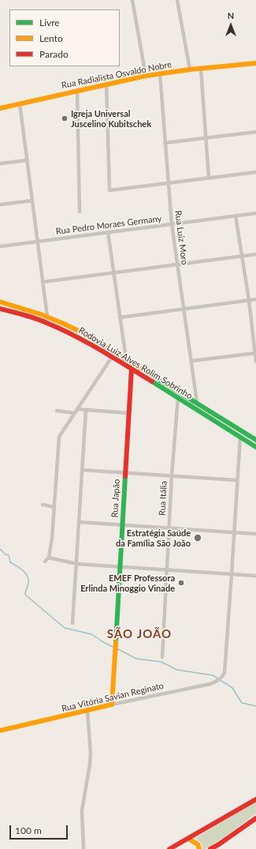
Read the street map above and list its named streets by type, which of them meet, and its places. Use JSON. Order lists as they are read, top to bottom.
{
  "streets": {
    "main road": [
      "Rua Radialista Osvaldo Nobre",
      "Rodovia Luiz Alves Rolim Sobrinho",
      "Rua Japão",
      "Rua Vitória Savian Reginato"
    ],
    "street": ["Rua Pedro Moraes Germany", "Rua Luiz Moro", "Rua Itália"]
  },
  "crossings": [
    ["Rua Radialista Osvaldo Nobre", "Rua Luiz Moro"],
    ["Rua Pedro Moraes Germany", "Rua Luiz Moro"],
    ["Rua Luiz Moro", "Rodovia Luiz Alves Rolim Sobrinho"],
    ["Rodovia Luiz Alves Rolim Sobrinho", "Rua Japão"],
    ["Rodovia Luiz Alves Rolim Sobrinho", "Rua Itália"],
    ["Rua Japão", "Rua Vitória Savian Reginato"]
  ],
  "districts": ["SÃO JOÃO"],
  "places": ["Igreja Universal Juscelino Kubitschek", "Estratégia Saúde da Família São João", "EMEF Professora Erlinda Minoggio Vinade"],
  "legend": ["Livre", "Lento", "Parado"],
  "scale_bar": "100 m",
  "north": "top"
}
